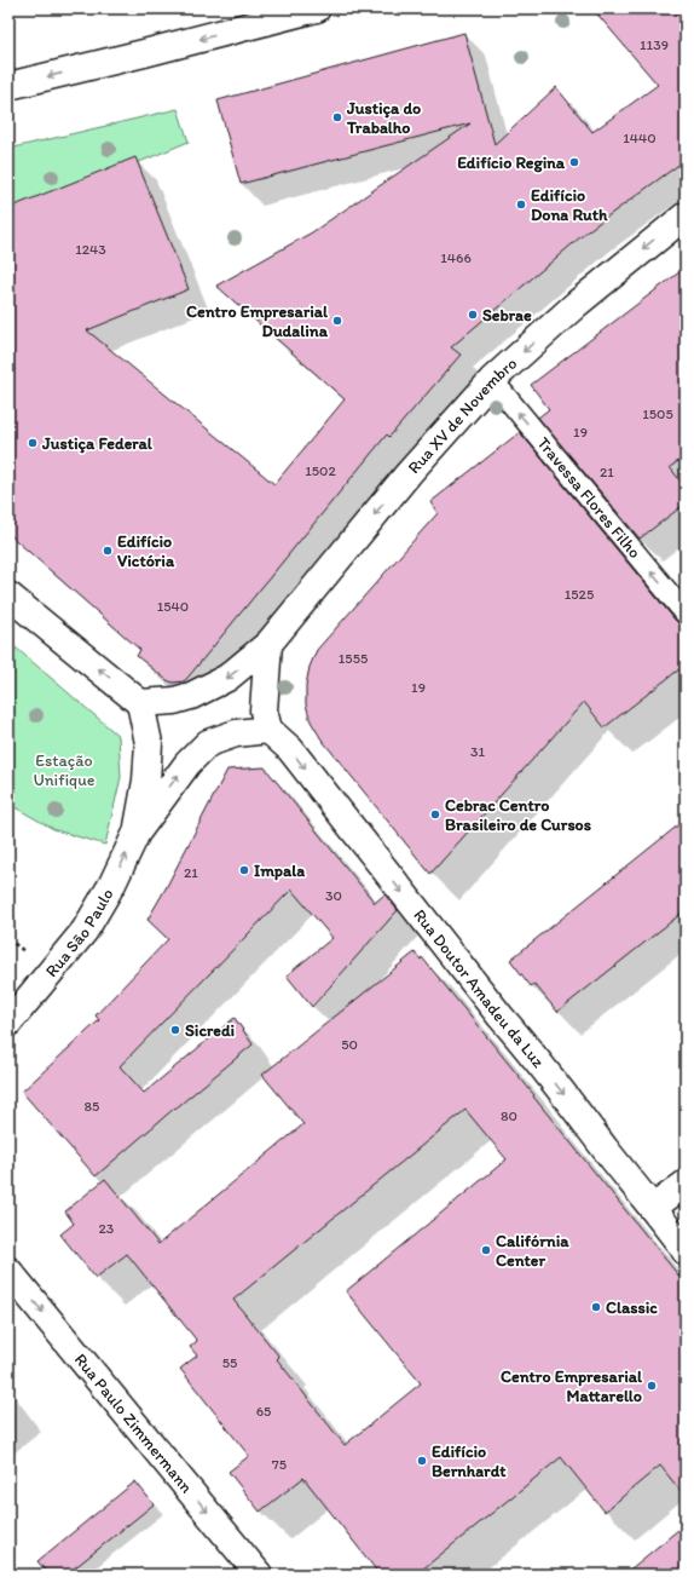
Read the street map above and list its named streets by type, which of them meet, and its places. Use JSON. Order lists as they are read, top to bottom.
{
  "streets": {
    "street": [
      "Rua XV de Novembro",
      "Rua São Paulo",
      "Rua Doutor Amadeu da Luz",
      "Rua Paulo Zimmermann"
    ],
    "lane": ["Travessa Flores Filho"]
  },
  "crossings": [
    ["Rua XV de Novembro", "Travessa Flores Filho"],
    ["Rua XV de Novembro", "Rua São Paulo"],
    ["Rua São Paulo", "Rua Doutor Amadeu da Luz"]
  ],
  "one_way": [
    "Rua XV de Novembro",
    "Travessa Flores Filho",
    "Rua São Paulo",
    "Rua Doutor Amadeu da Luz",
    "Rua Paulo Zimmermann"
  ],
  "parks": ["Estação Unifique"],
  "places": [
    "Justiça do Trabalho",
    "Edifício Regina",
    "Edifício Dona Ruth",
    "Sebrae",
    "Centro Empresarial Dudalina",
    "Justiça Federal",
    "Edifício Victória",
    "Cebrac Centro Brasileiro de Cursos",
    "Impala",
    "Sicredi",
    "Califórnia Center",
    "Classic",
    "Centro Empresarial Mattarello",
    "Edifício Bernhardt"
  ],
  "house_numbers": [
    "1139",
    "1440",
    "1243",
    "1466",
    "1505",
    "19",
    "1502",
    "21",
    "1525",
    "1540",
    "1555",
    "19",
    "31",
    "21",
    "30",
    "50",
    "85",
    "80",
    "23",
    "55",
    "65",
    "75"
  ]
}
